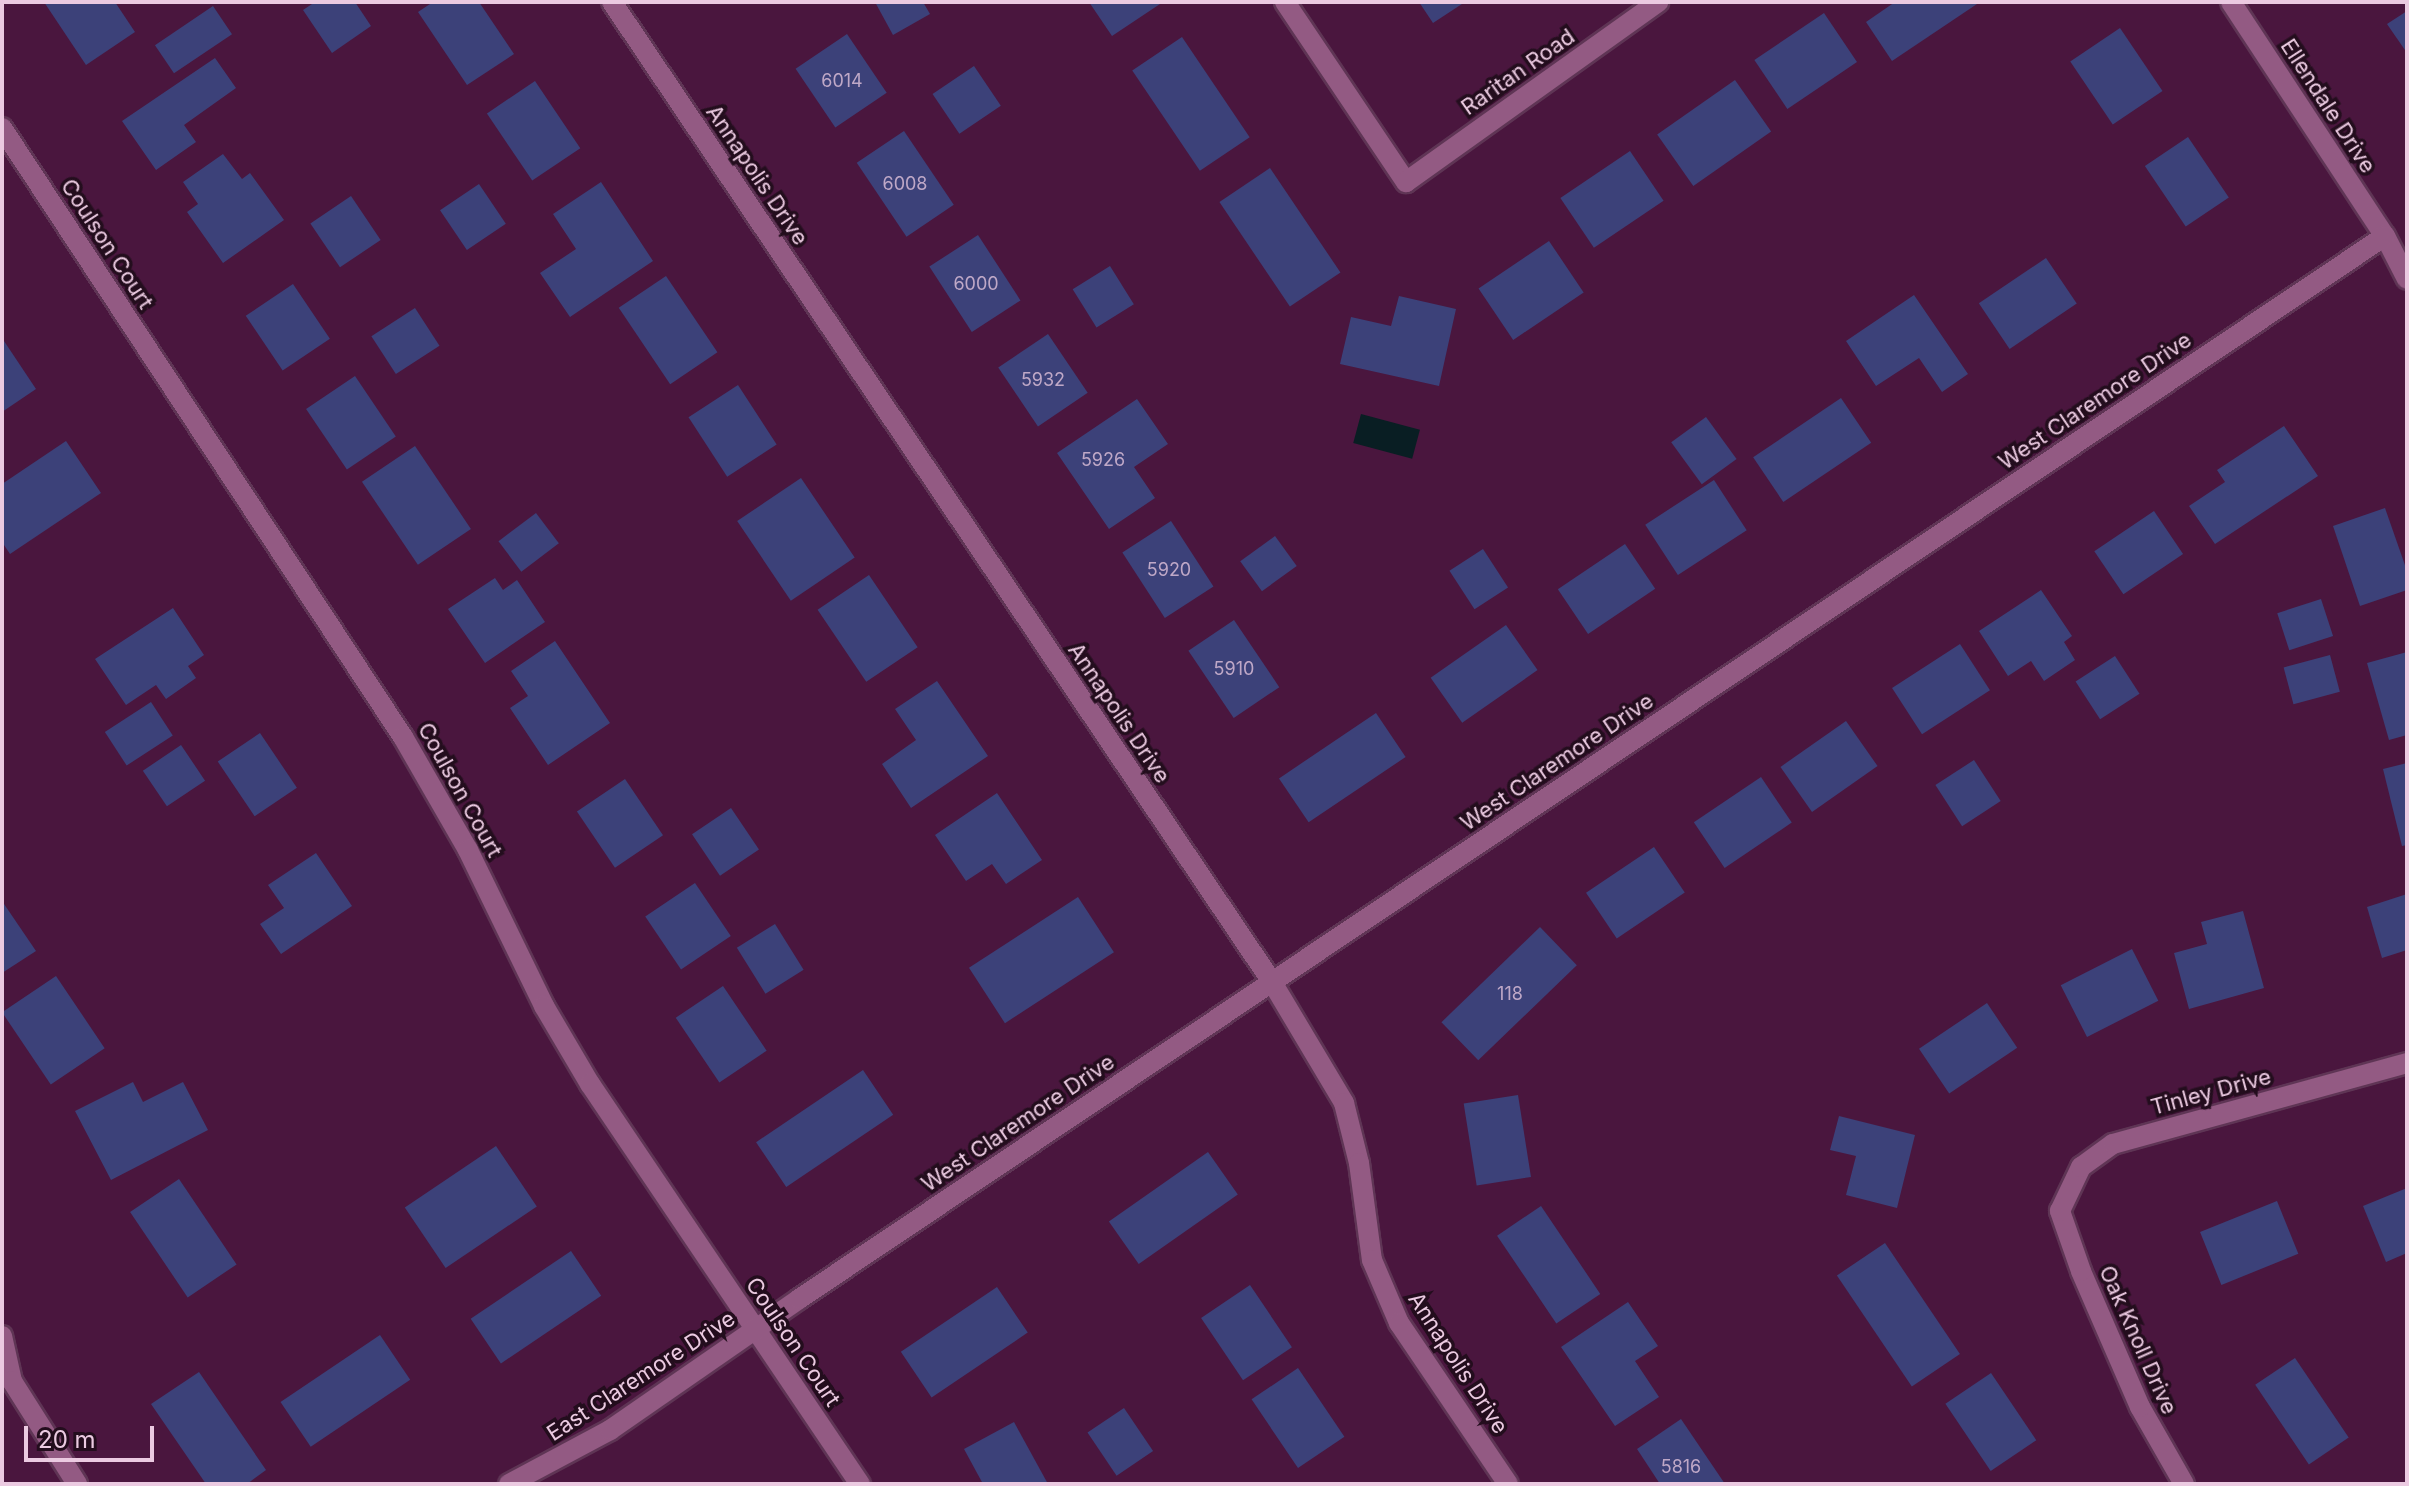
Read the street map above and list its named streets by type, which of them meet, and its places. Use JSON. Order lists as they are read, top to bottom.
{
  "streets": {
    "street": [
      "Raritan Road",
      "Ellendale Drive",
      "Annapolis Drive",
      "Coulson Court",
      "West Claremore Drive",
      "Tinley Drive",
      "Oak Knoll Drive",
      "East Claremore Drive"
    ]
  },
  "crossings": [
    ["Ellendale Drive", "West Claremore Drive"],
    ["Annapolis Drive", "West Claremore Drive"],
    ["Coulson Court", "West Claremore Drive"],
    ["Coulson Court", "East Claremore Drive"],
    ["West Claremore Drive", "East Claremore Drive"],
    ["Tinley Drive", "Oak Knoll Drive"]
  ],
  "house_numbers": [
    "6014",
    "6008",
    "6000",
    "5932",
    "5926",
    "5920",
    "5910",
    "118",
    "5816"
  ],
  "scale_bar": "20 m"
}
